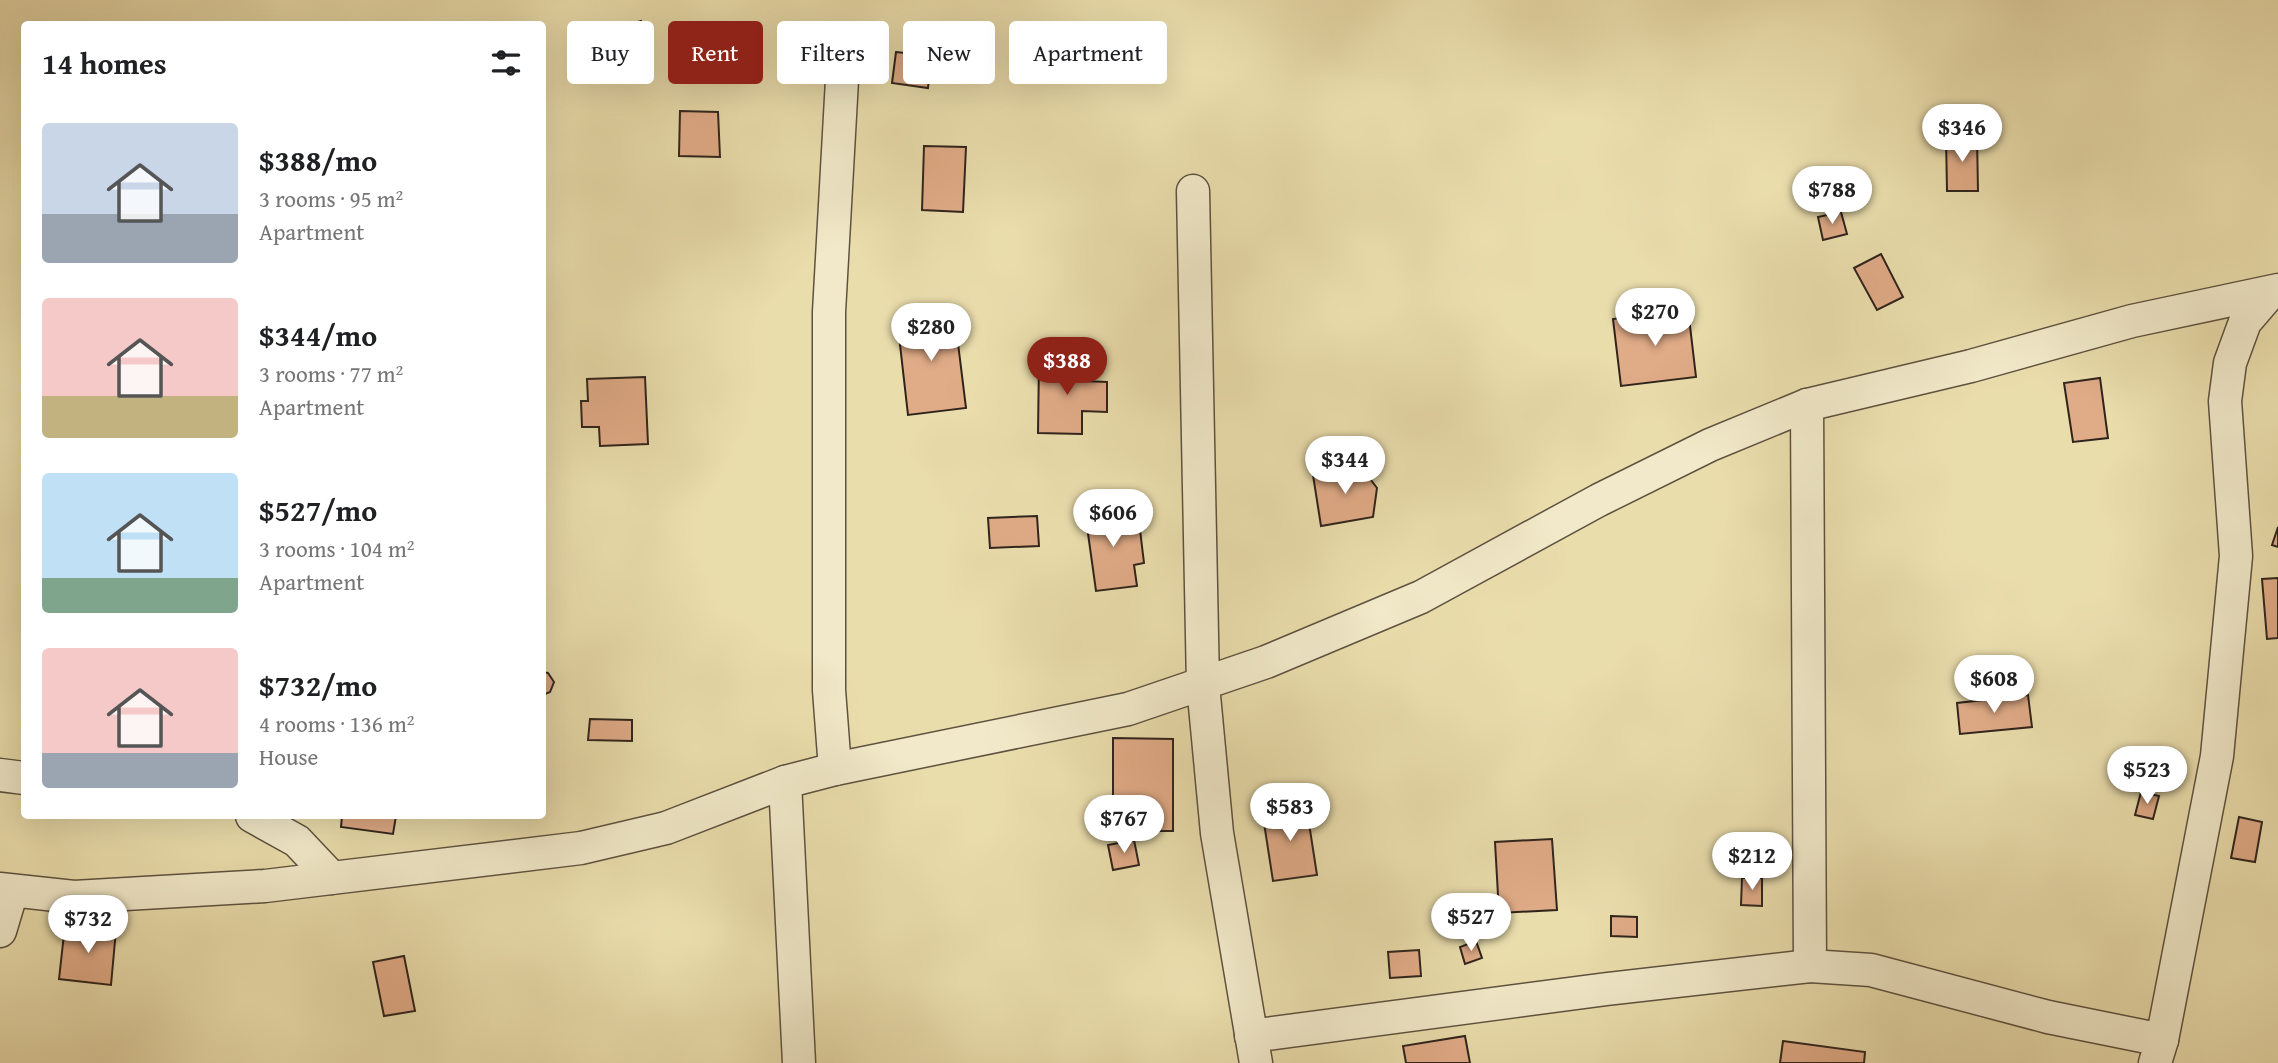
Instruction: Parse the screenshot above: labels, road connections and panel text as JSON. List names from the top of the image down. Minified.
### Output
{"page":{"chip":["Buy","Rent","Filters","New","Apartment"],"heading":"14 homes","price":["$346","$788","$270","$280","$388","$344","$606","$608","$523","$583","$767","$212","$527","$732"],"list":[{"name":"$388/mo","note":"3 rooms · 95 m² · Apartment"},{"name":"$344/mo","note":"3 rooms · 77 m² · Apartment"},{"name":"$527/mo","note":"3 rooms · 104 m² · Apartment"},{"name":"$732/mo","note":"4 rooms · 136 m² · House"}]}}
